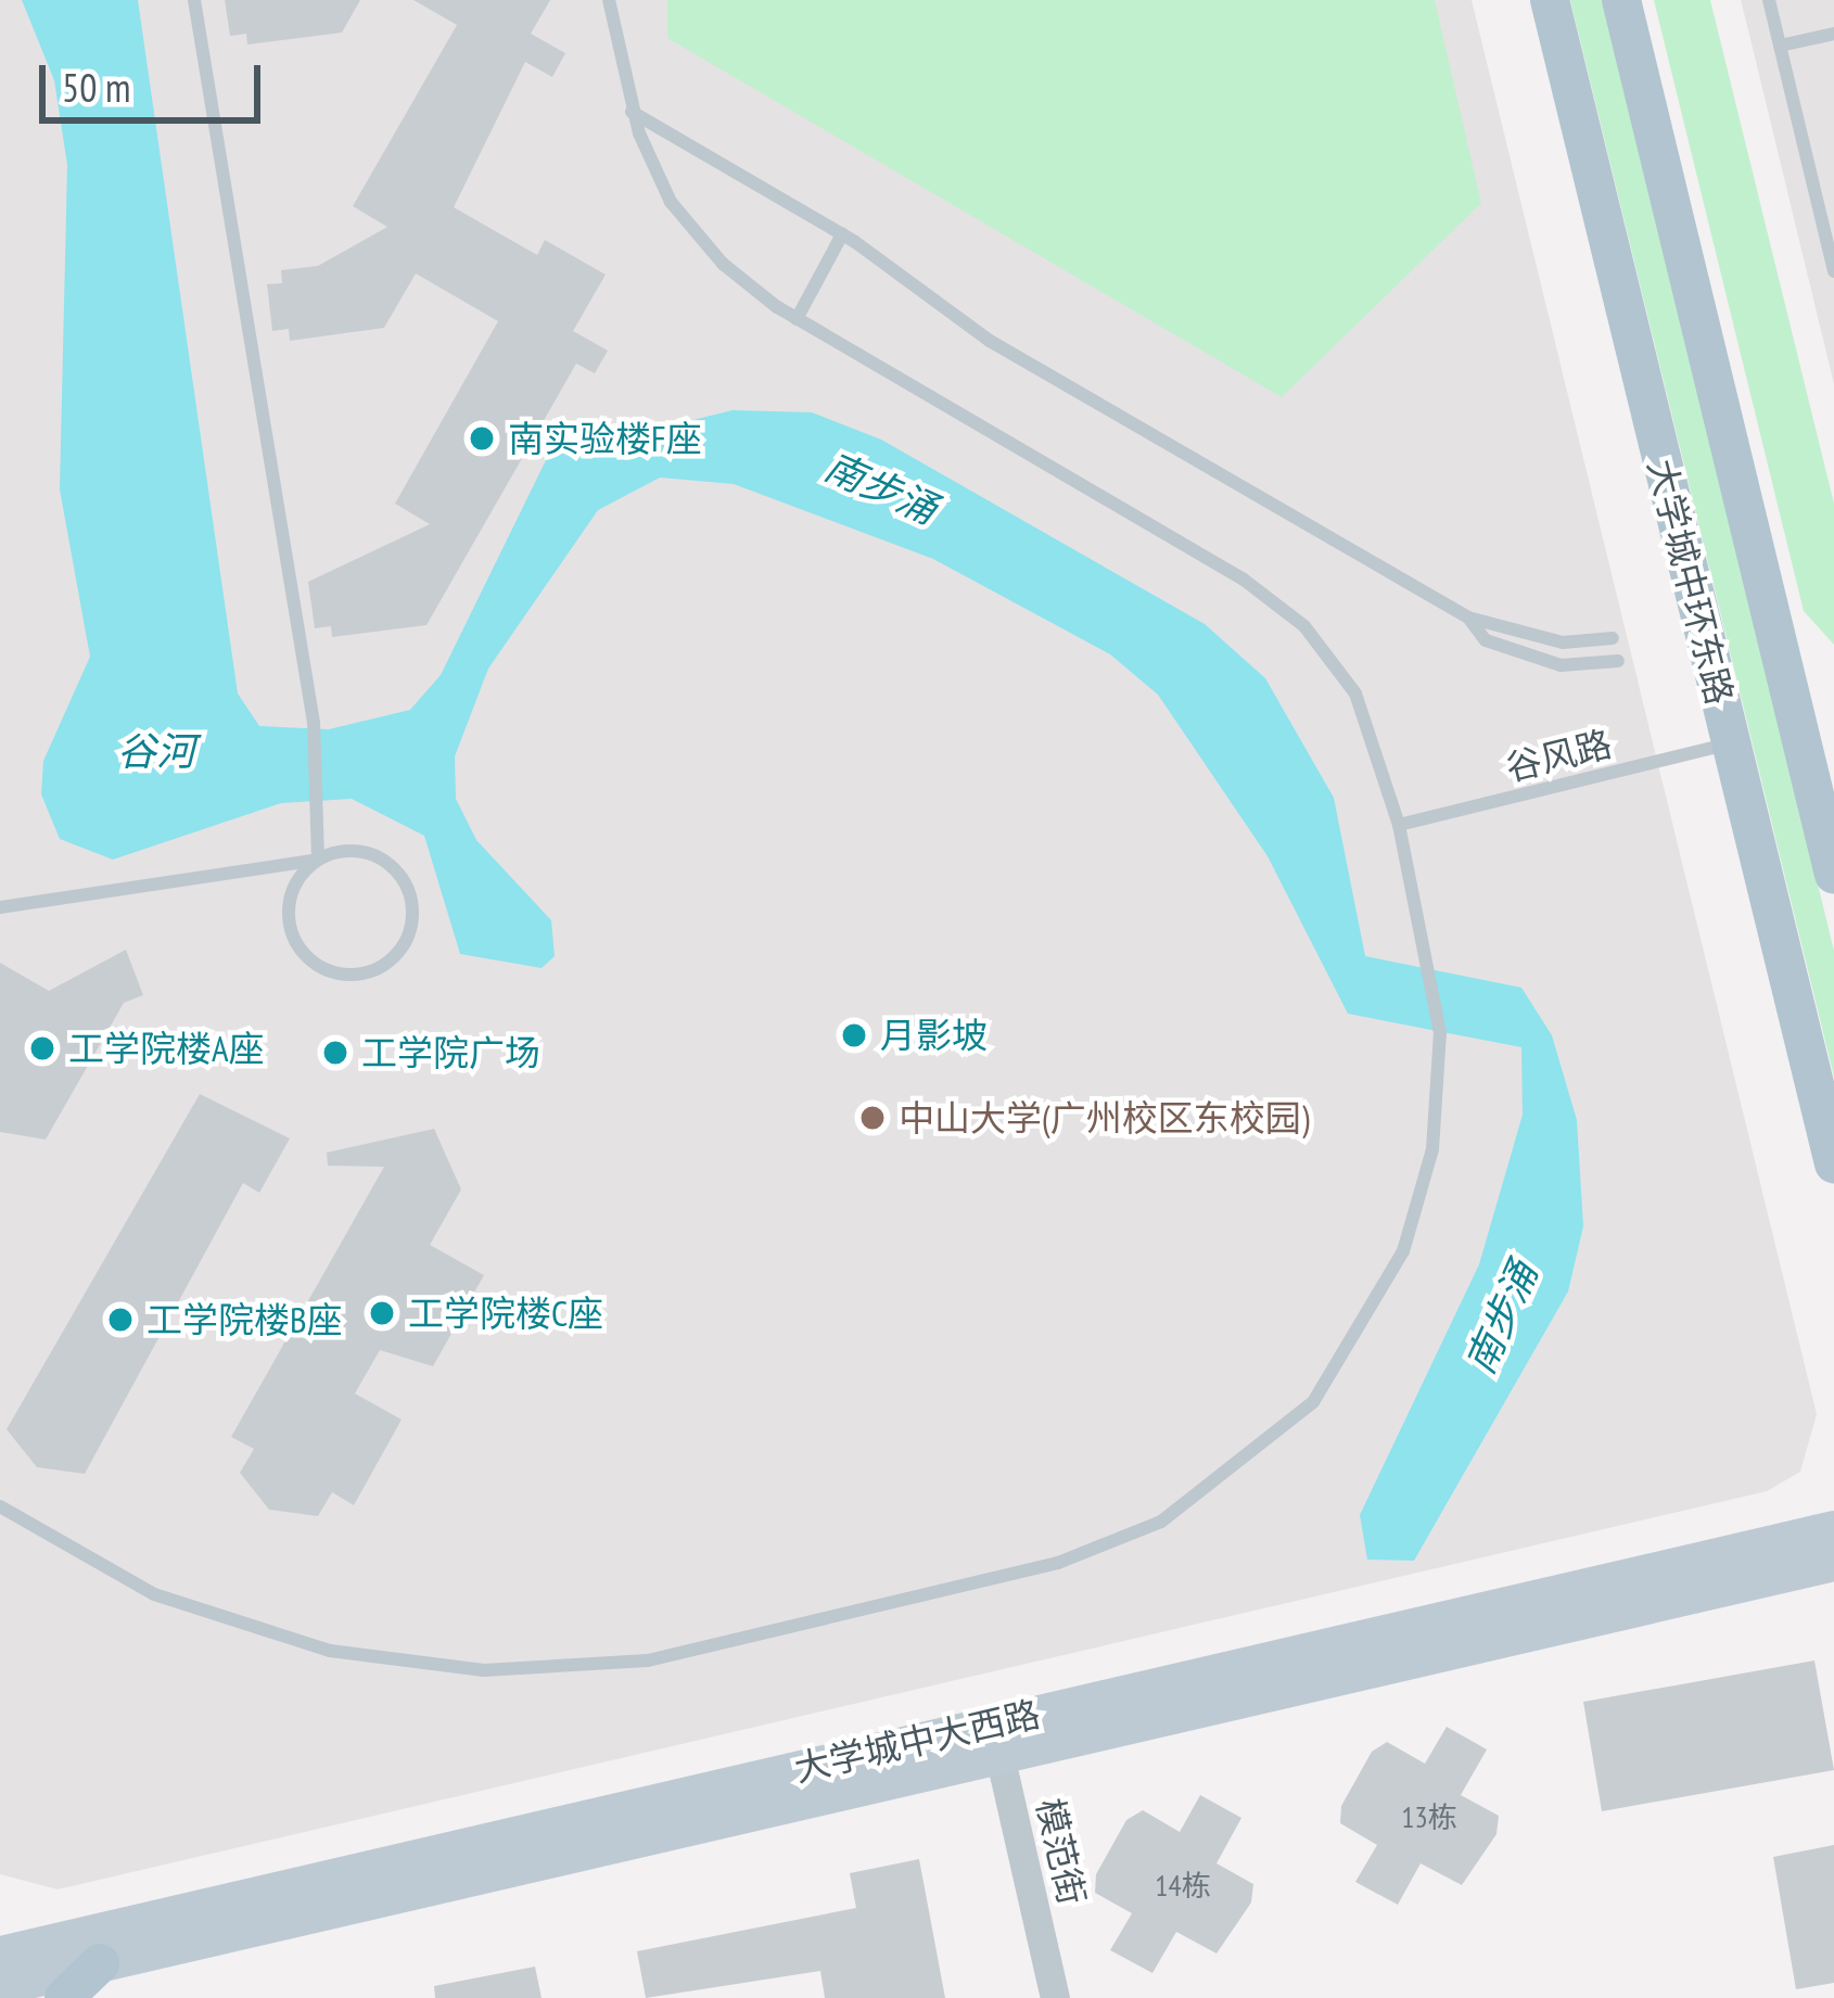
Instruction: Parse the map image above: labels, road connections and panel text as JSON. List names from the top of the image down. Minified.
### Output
{"streets":{"main road":["大学城中环东路","大学城中大西路"],"street":["模范街"],"lane":["谷风路"]},"crossings":[["大学城中环东路","谷风路"],["大学城中大西路","模范街"]],"water":["南步涌","谷河"],"places":["南实验楼F座","月影坡","工学院楼A座","工学院广场","中山大学(广州校区东校园)","工学院楼C座","工学院楼B座"],"house_numbers":["13栋","14栋"],"scale_bar":"50 m"}
